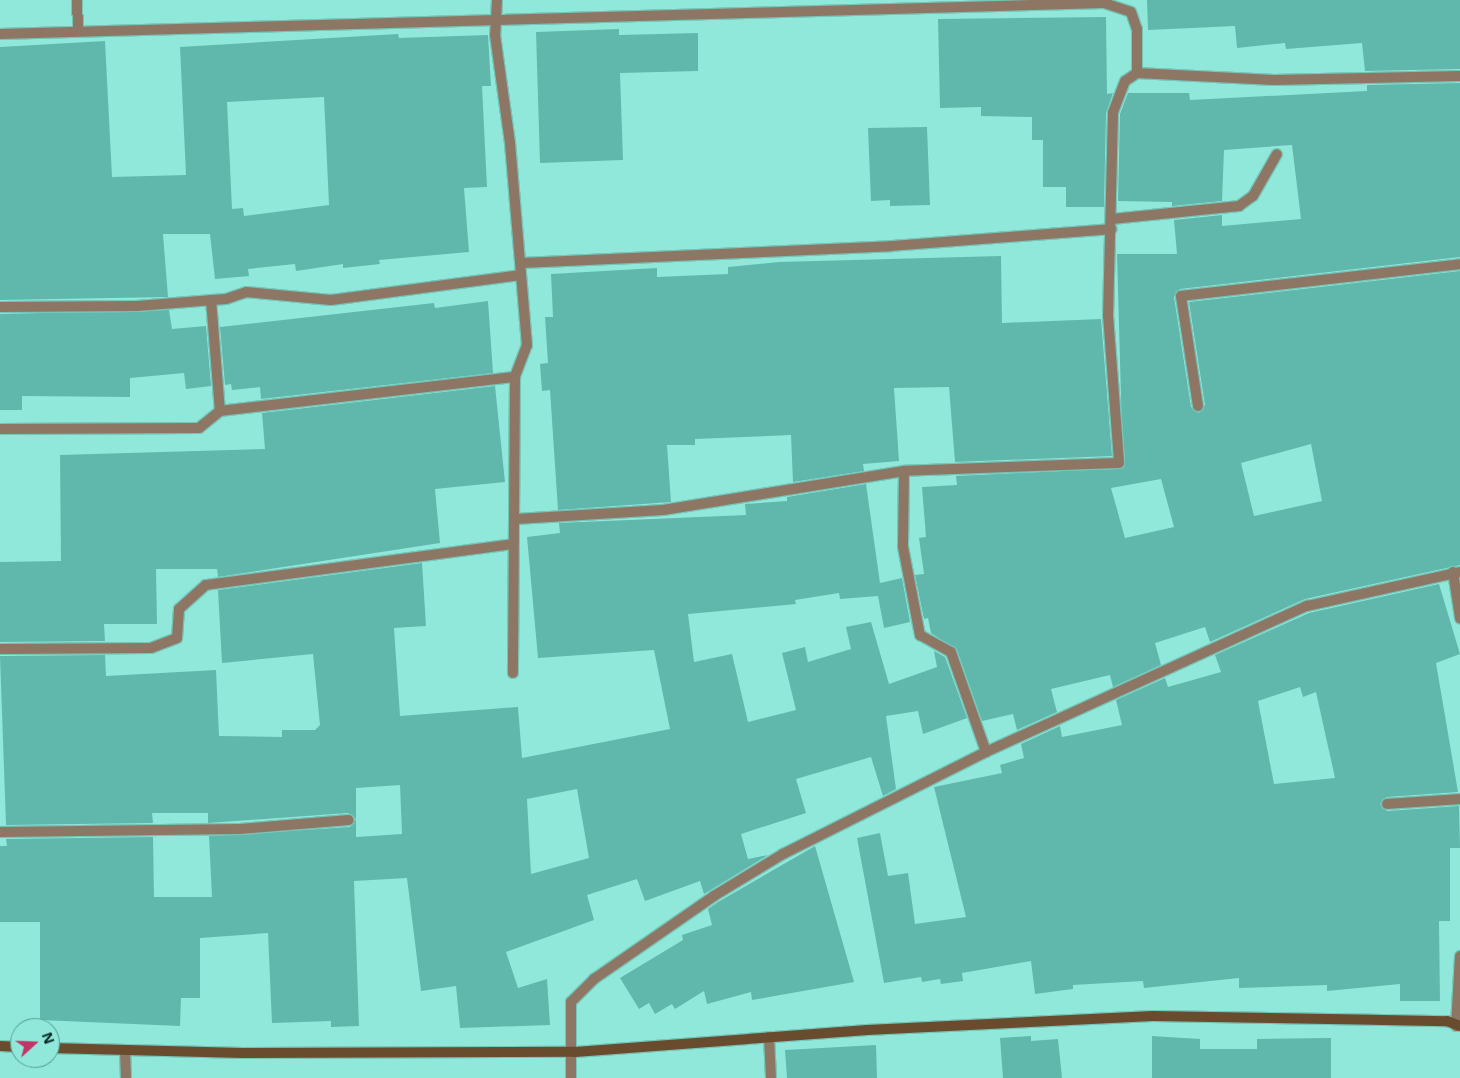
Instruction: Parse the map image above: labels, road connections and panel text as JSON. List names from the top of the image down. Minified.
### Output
{"north":"right"}
